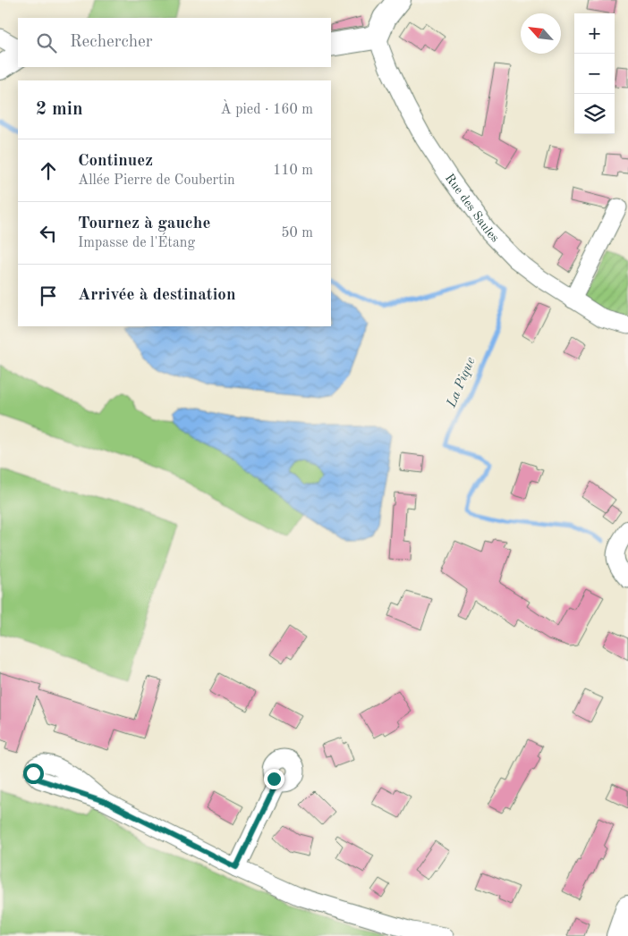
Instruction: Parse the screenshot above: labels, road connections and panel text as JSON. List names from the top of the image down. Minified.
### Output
{"streets":{"street":["Rue des Saules"]},"water":["La Pique"],"north":"top left","page":{"map_buttons":["+","−"],"search":"Rechercher","heading":["2 min","À pied · 160 m"],"list":[["Continuez","Allée Pierre de Coubertin","110 m"],["Tournez à gauche","Impasse de l'Étang","50 m"],"Arrivée à destination"]}}
